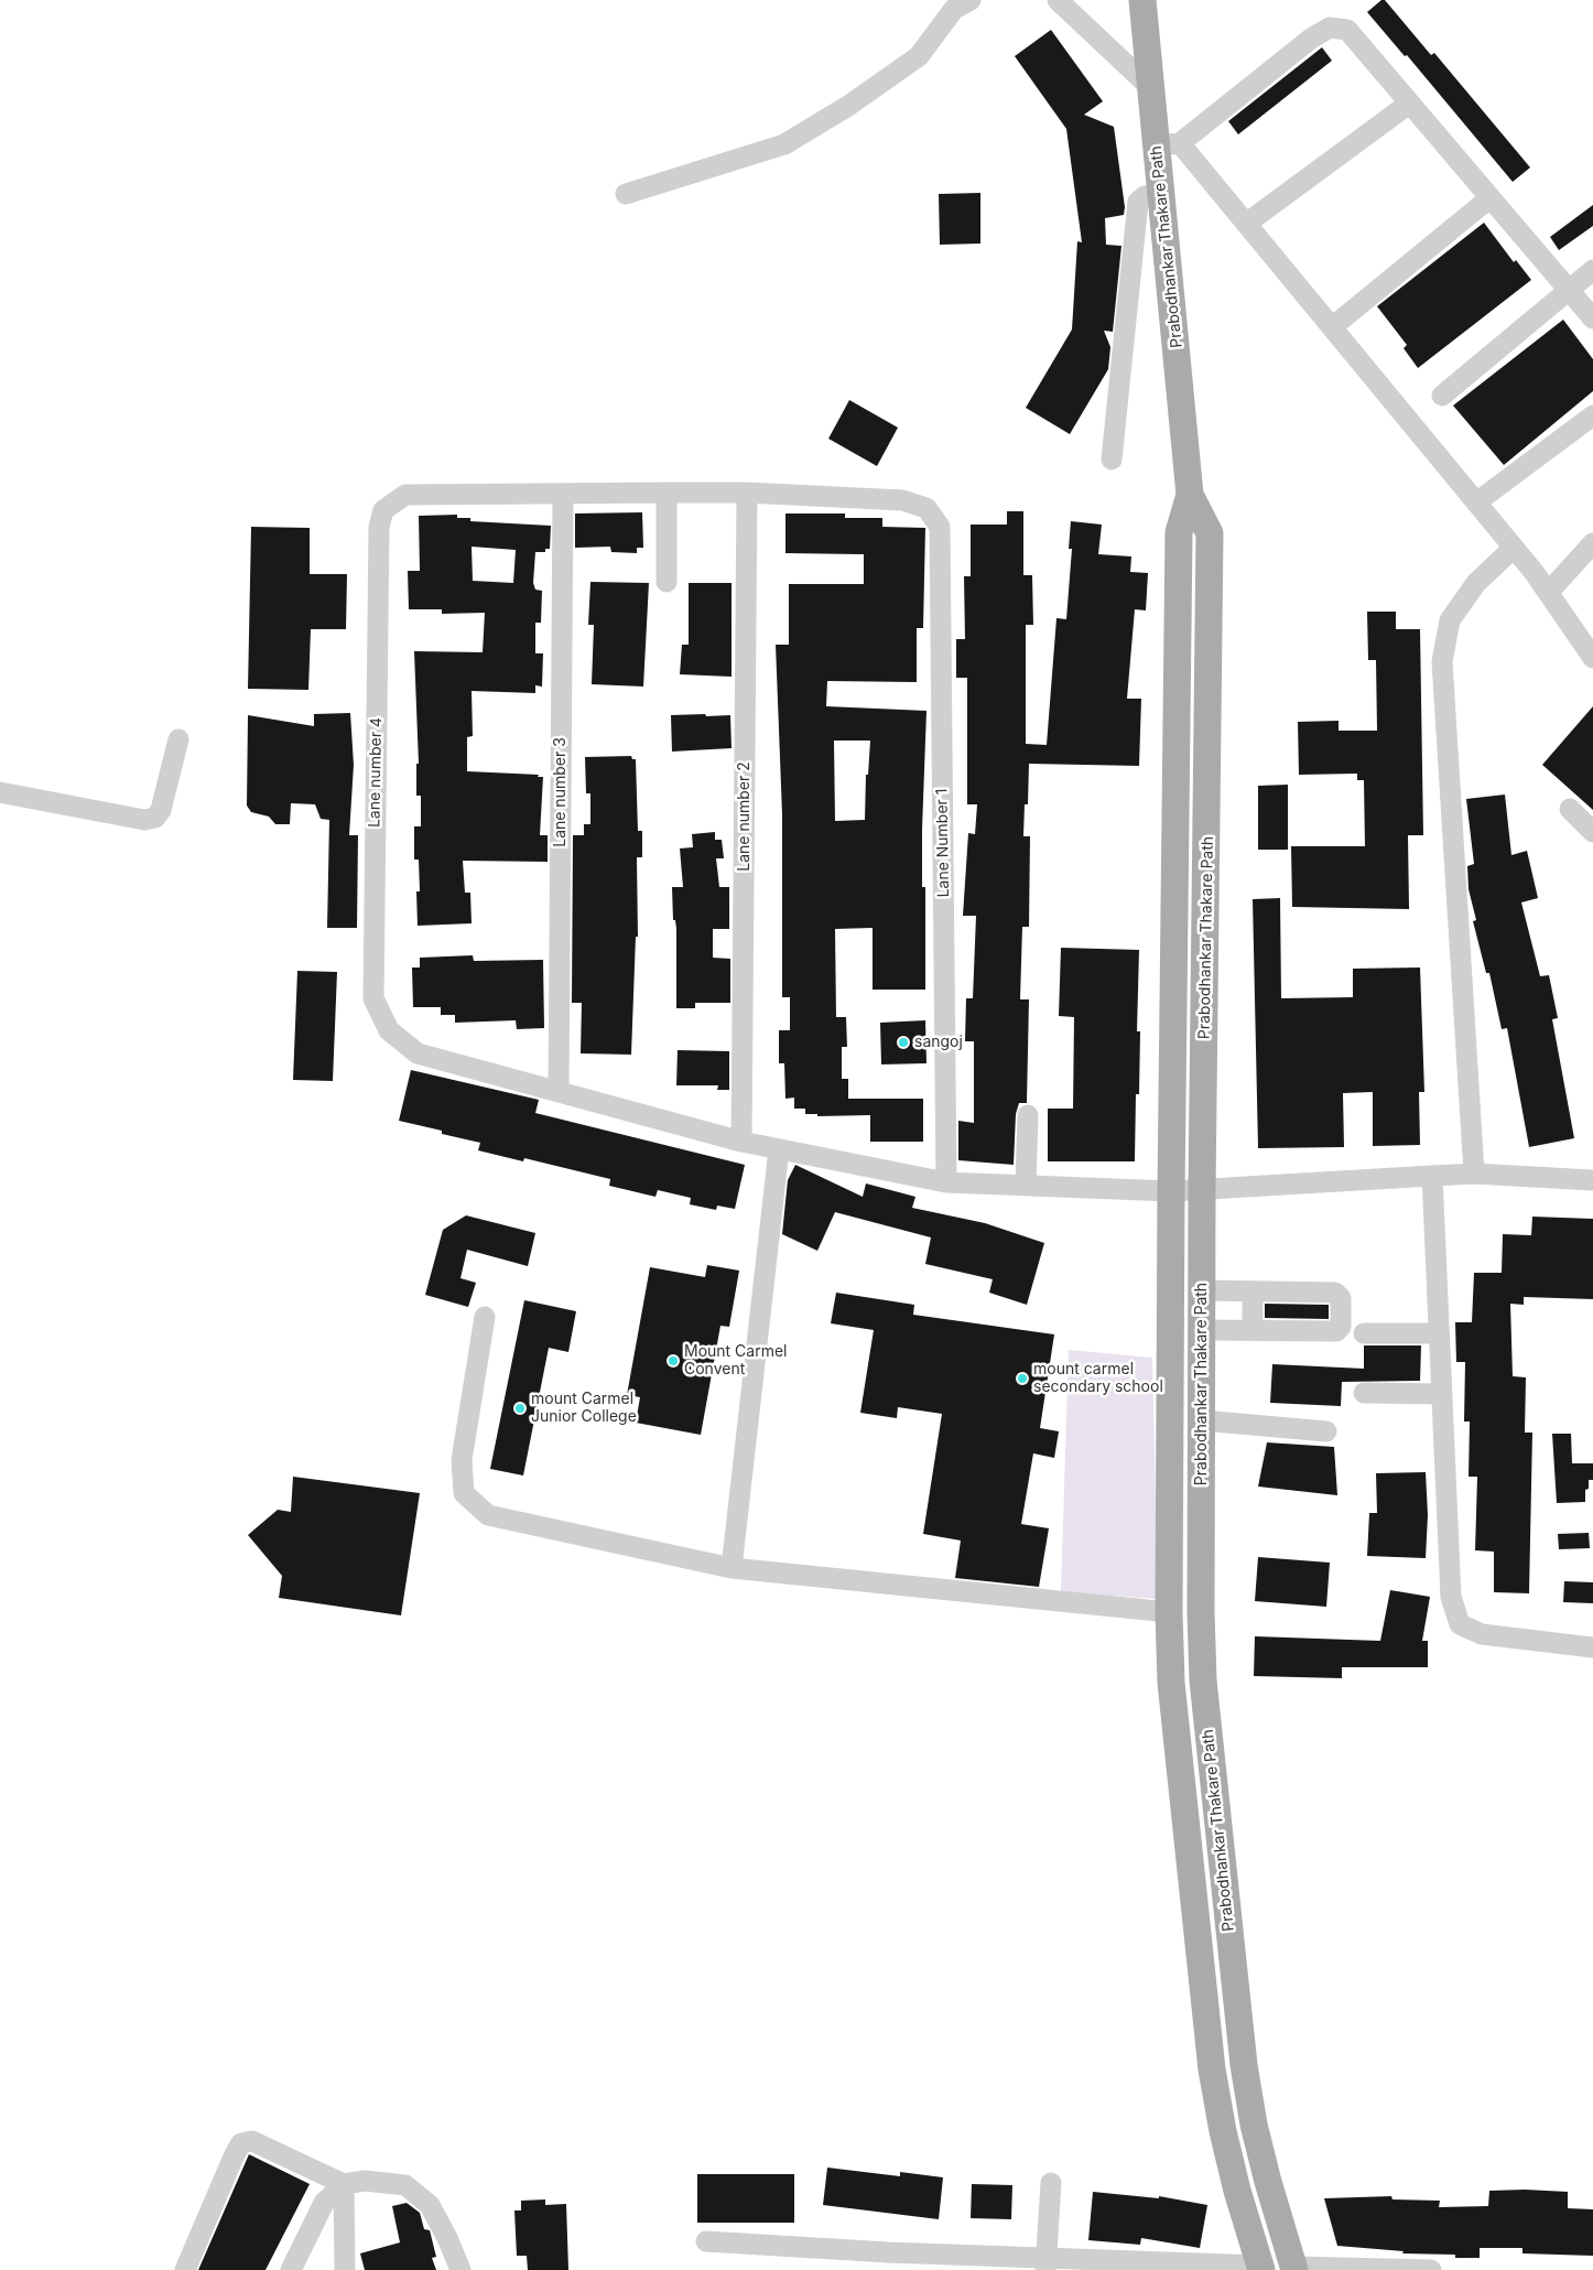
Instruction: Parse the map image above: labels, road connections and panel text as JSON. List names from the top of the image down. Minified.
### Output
{"streets":{"main road":["Prabodhankar Thakare Path"],"street":["Lane number 4","Lane number 3","Lane number 2","Lane Number 1"]},"crossings":[["Lane number 4","Lane number 3"],["Lane number 2","Lane Number 1"]],"places":["sangoj","Mount Carmel Convent","mount carmel secondary school","mount Carmel Junior College"]}
